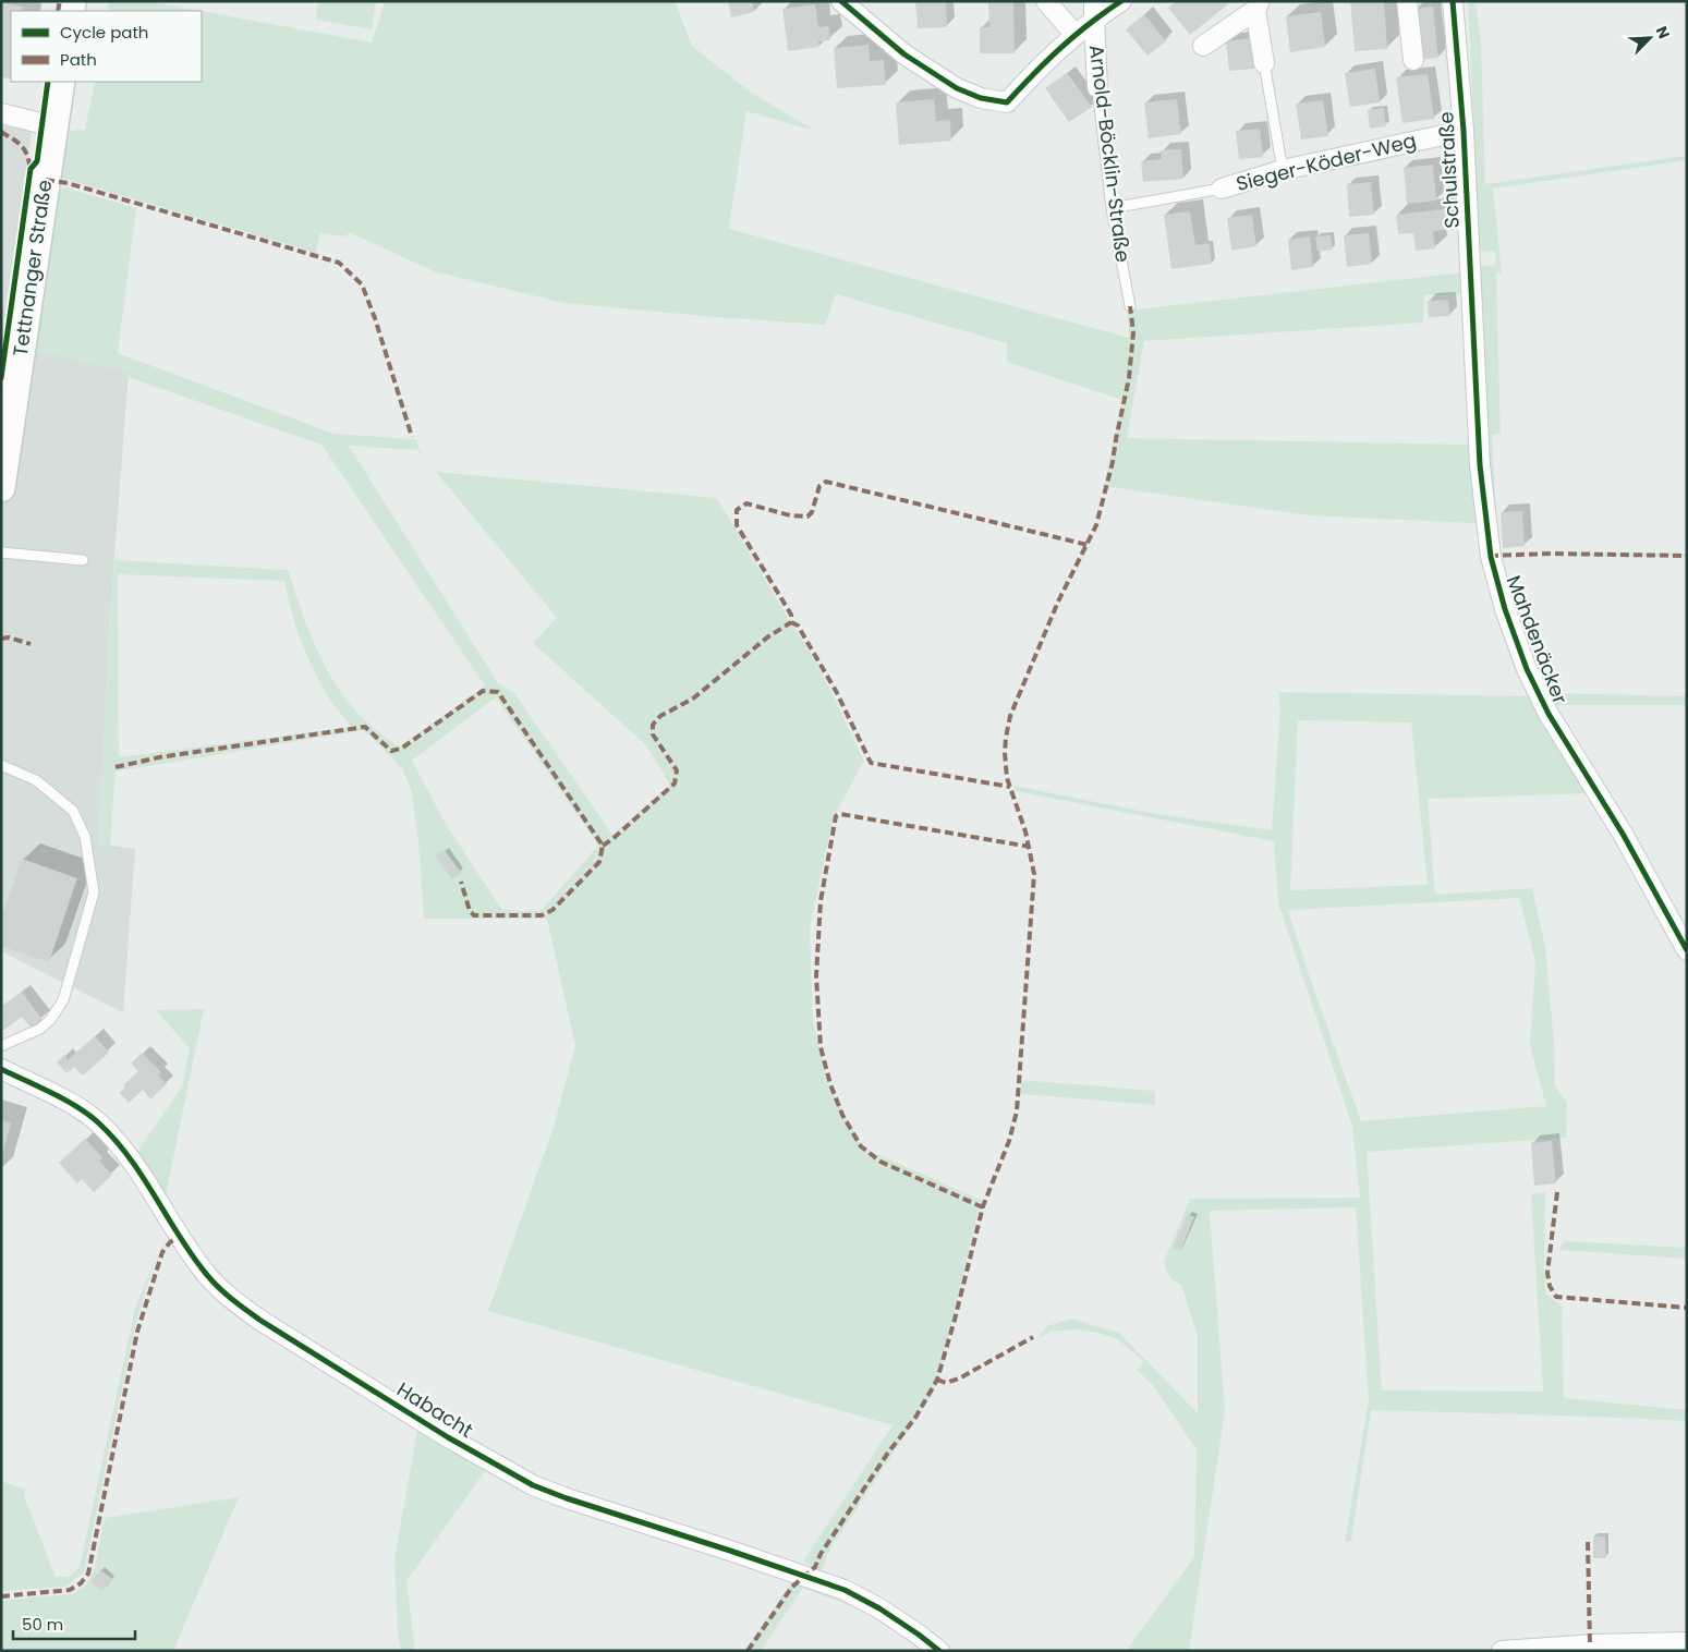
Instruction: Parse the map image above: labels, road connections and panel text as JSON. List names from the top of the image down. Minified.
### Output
{"streets":{"main road":["Tettnanger Straße"],"street":["Arnold-Böcklin-Straße","Sieger-Köder-Weg","Schulstraße","Mahdenäcker","Habacht"]},"crossings":[["Sieger-Köder-Weg","Schulstraße"],["Schulstraße","Mahdenäcker"]],"legend":["Cycle path","Path"],"scale_bar":"50 m","north":"top right"}
